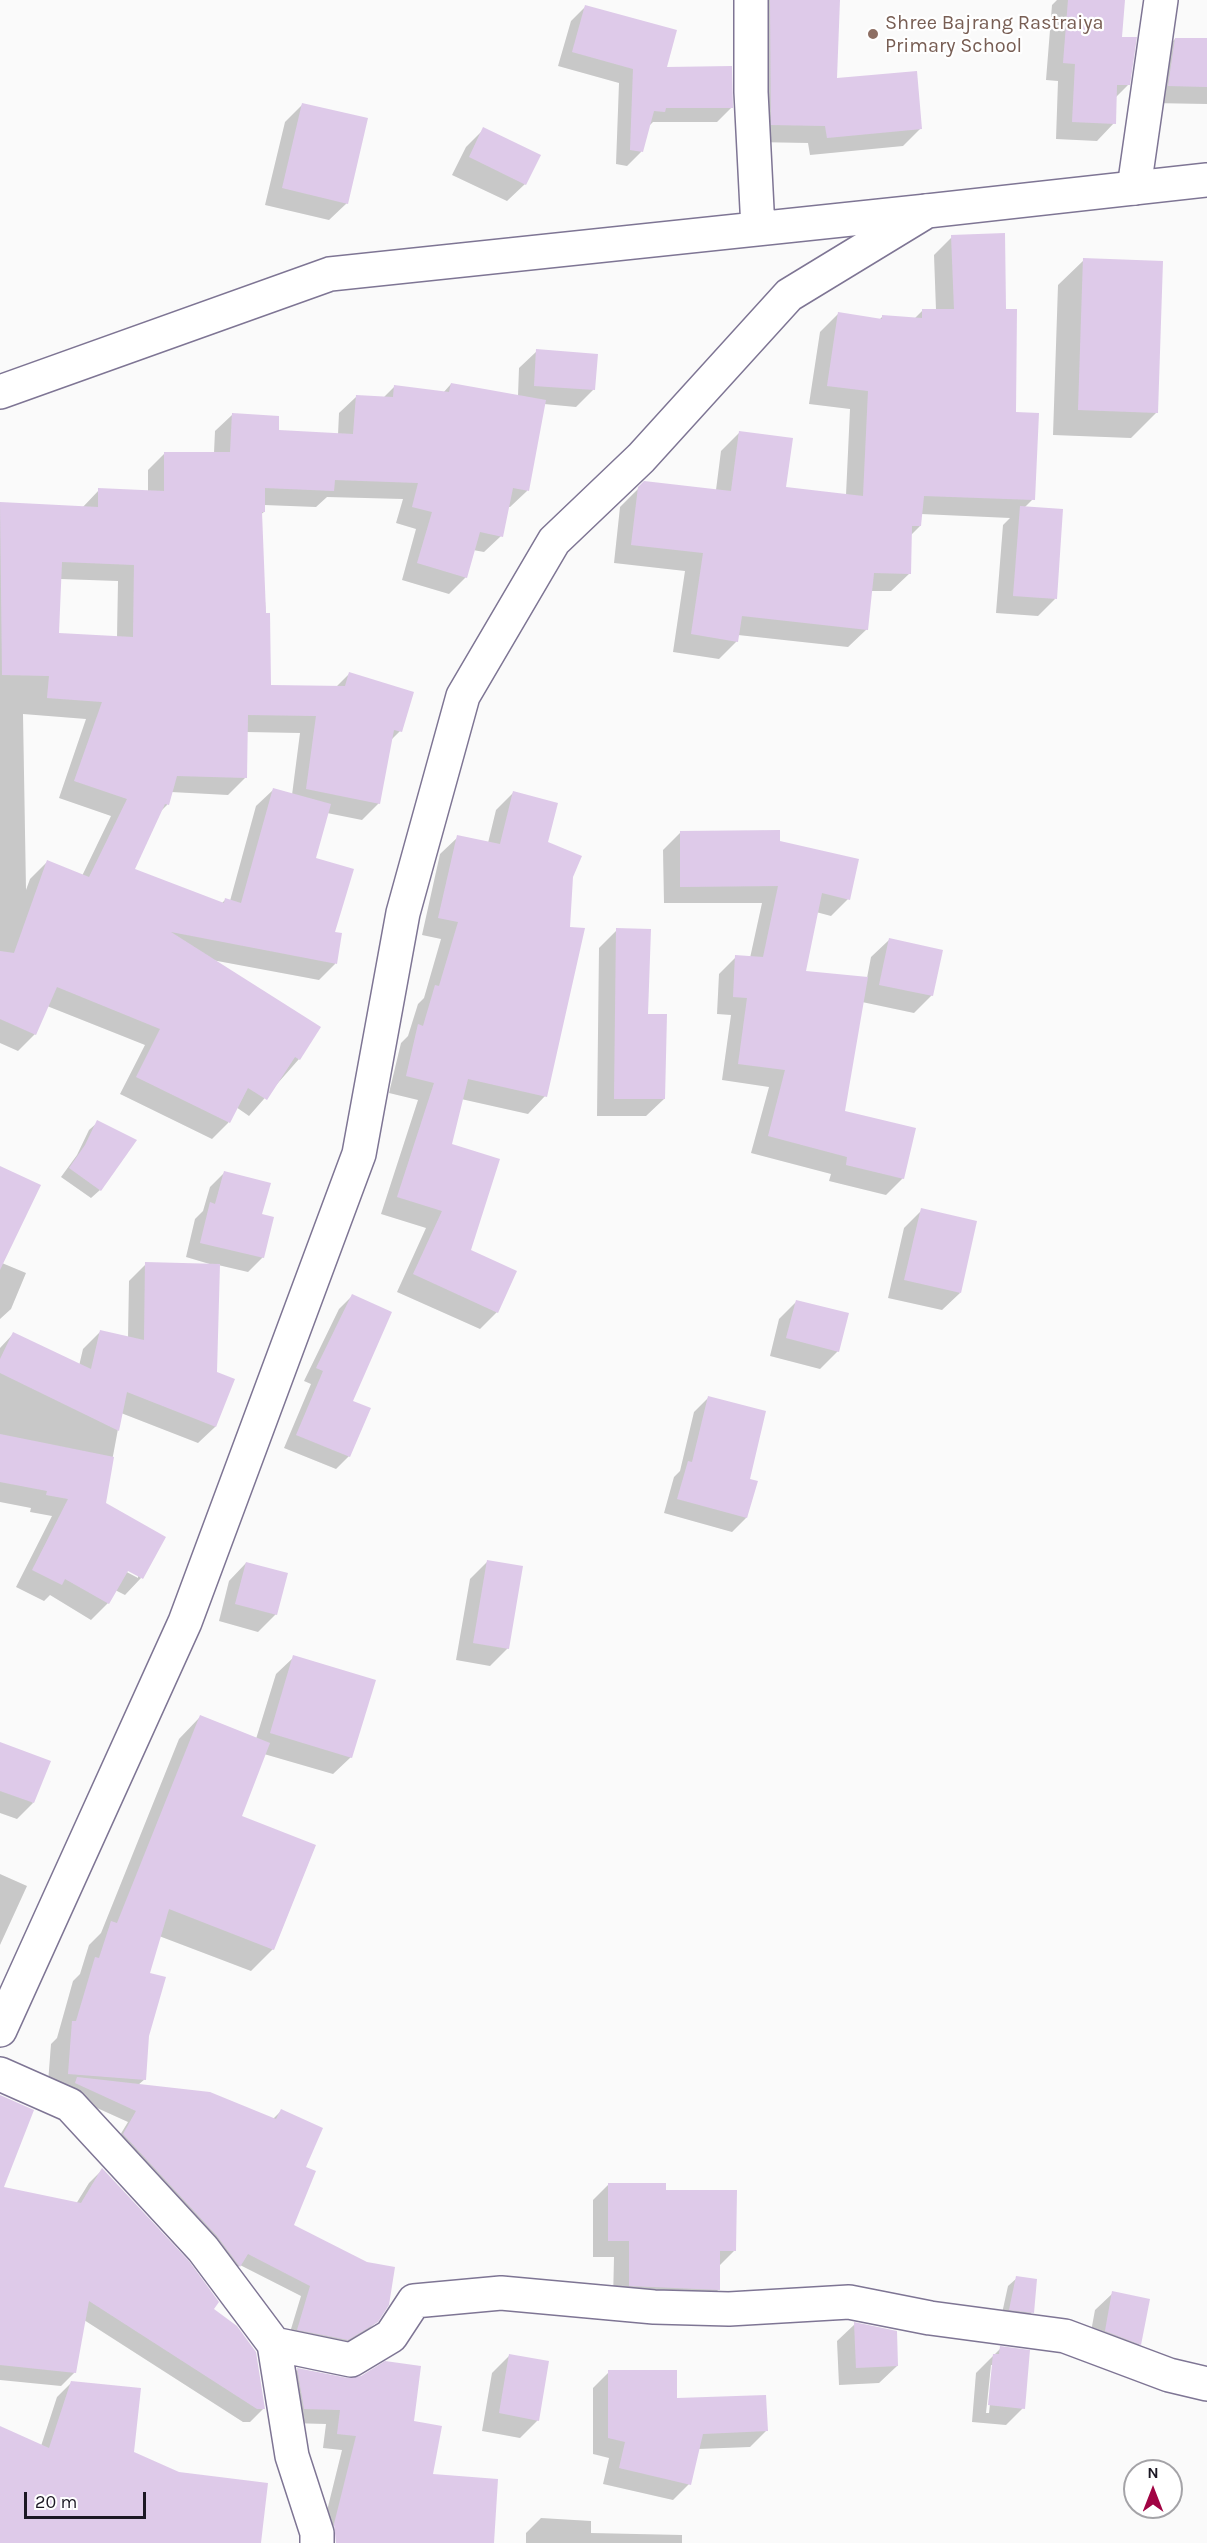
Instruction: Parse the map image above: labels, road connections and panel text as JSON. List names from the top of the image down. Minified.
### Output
{"places":["Shree Bajrang Rastraiya Primary School"],"scale_bar":"20 m","north":"top"}
